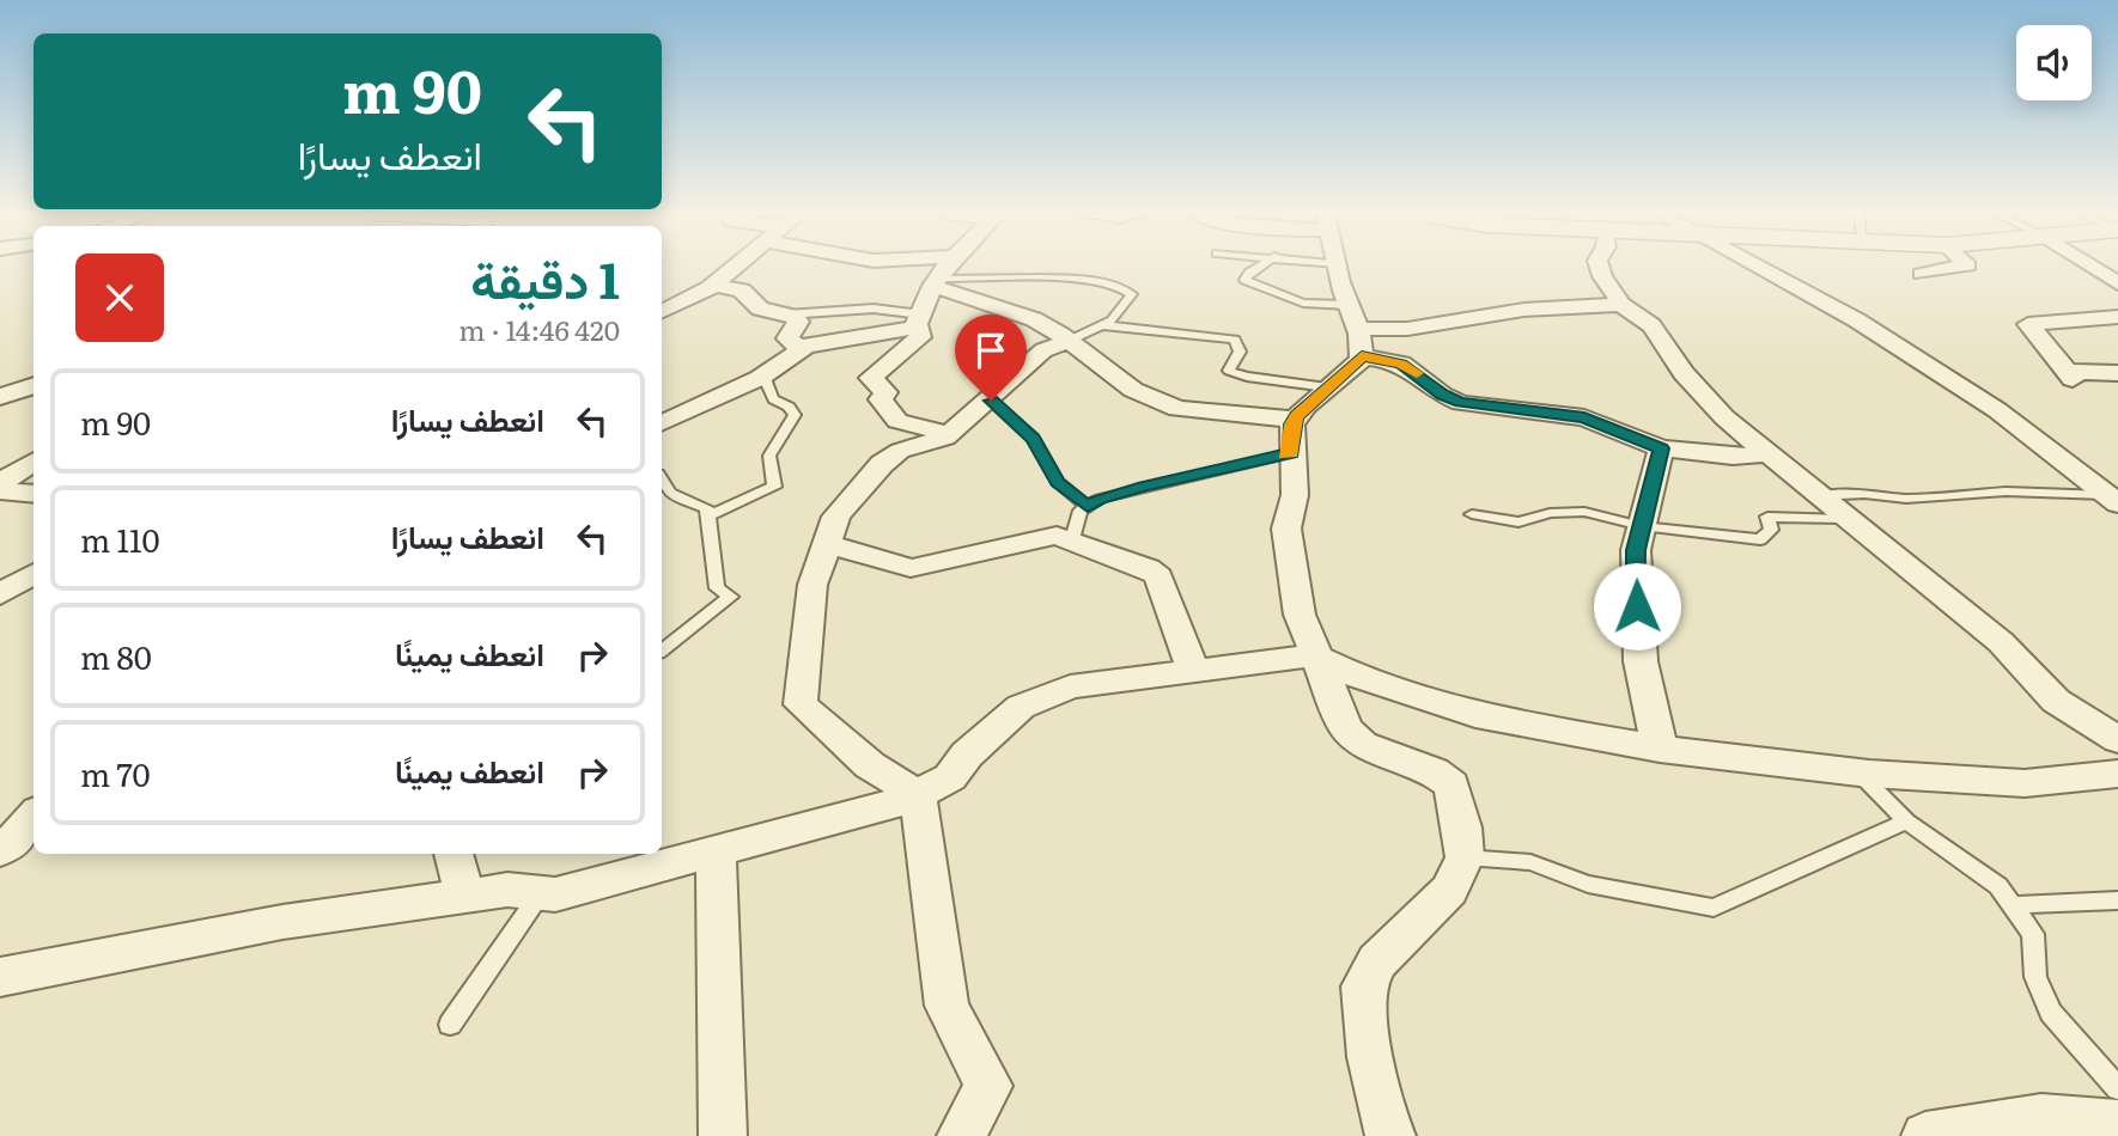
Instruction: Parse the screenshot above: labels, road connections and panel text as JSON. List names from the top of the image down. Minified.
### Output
{"page":{"turn":["90 m","انعطف يسارًا"],"heading":["1 دقيقة","420 m · 14:46"],"list":[{"name":"انعطف يسارًا","value":"90 m"},{"name":"انعطف يسارًا","value":"110 m"},{"name":"انعطف يمينًا","value":"80 m"},{"name":"انعطف يمينًا","value":"70 m"}]}}
